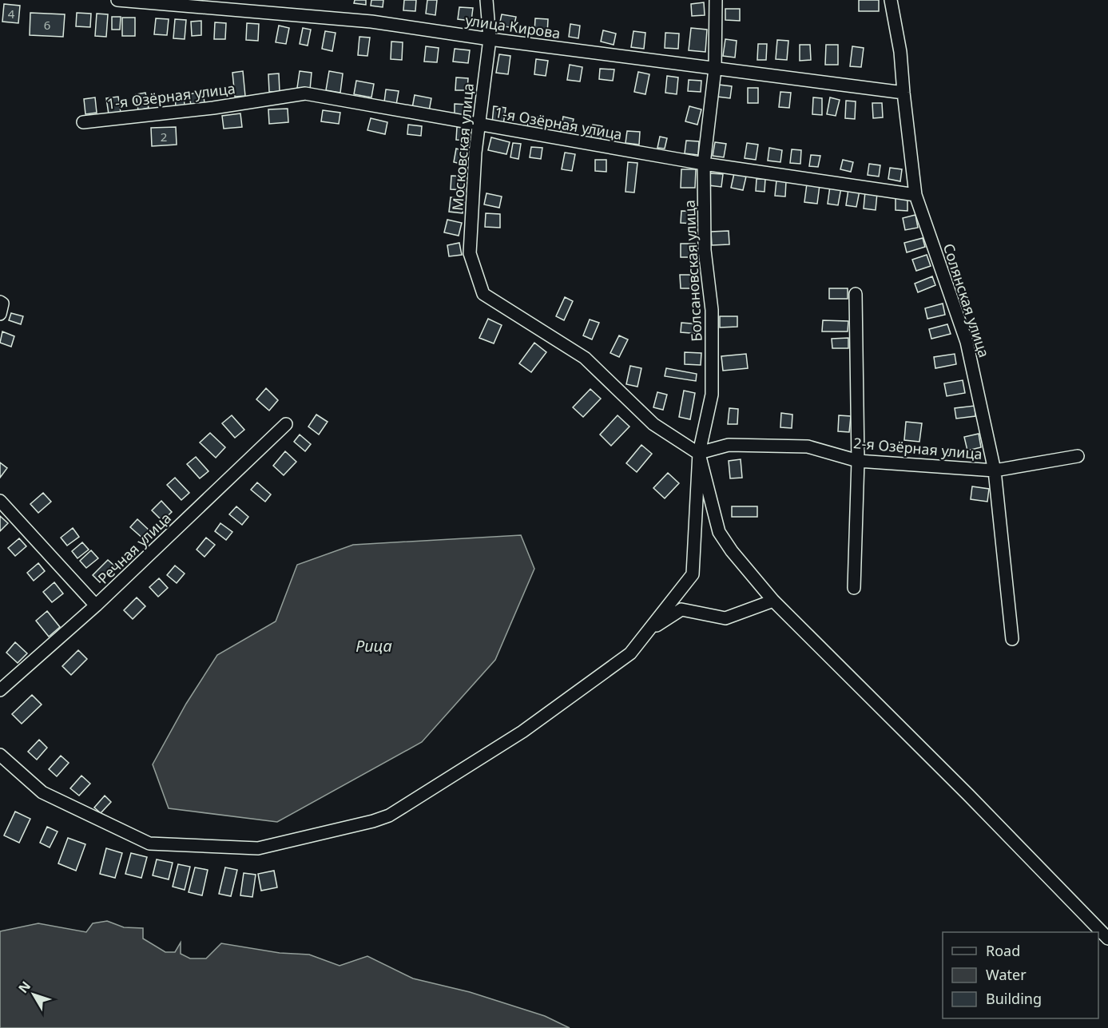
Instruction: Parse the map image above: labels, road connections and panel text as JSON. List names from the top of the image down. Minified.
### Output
{"streets":{"street":["улица Кирова","1-я Озёрная улица","Московская улица","Болсановская улица","Солянская улица","2-я Озёрная улица","Речная улица"]},"crossings":[["улица Кирова","Московская улица"],["улица Кирова","Болсановская улица"],["улица Кирова","Солянская улица"],["1-я Озёрная улица","Московская улица"],["1-я Озёрная улица","Болсановская улица"],["1-я Озёрная улица","Солянская улица"],["Московская улица","Болсановская улица"],["Московская улица","2-я Озёрная улица"],["Болсановская улица","2-я Озёрная улица"],["Солянская улица","2-я Озёрная улица"]],"water":["Рица"],"house_numbers":["4","6","2"],"legend":["Road","Water","Building"],"north":"top left"}
